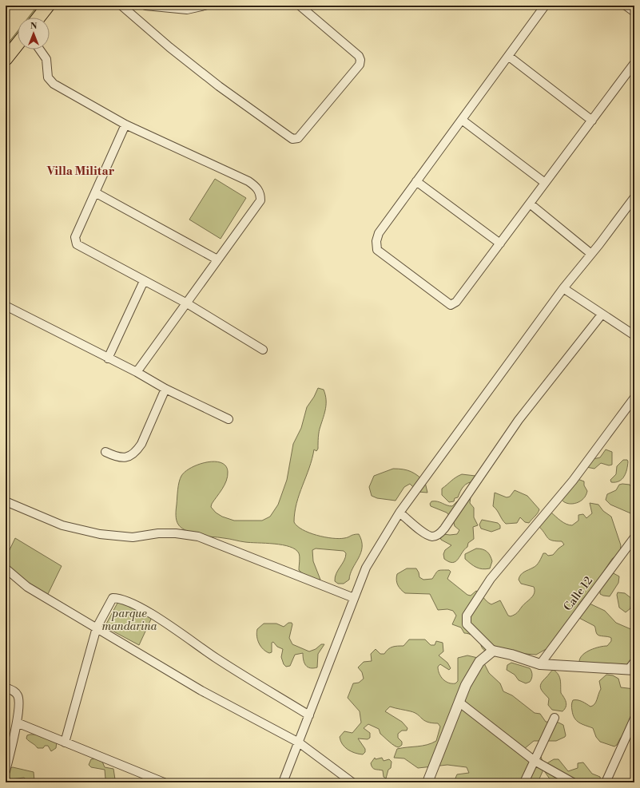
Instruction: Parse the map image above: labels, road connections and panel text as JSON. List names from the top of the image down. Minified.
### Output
{"streets":{"street":["Calle 12"]},"districts":["Villa Militar"],"parks":["parque mandarina"],"north":"top"}
